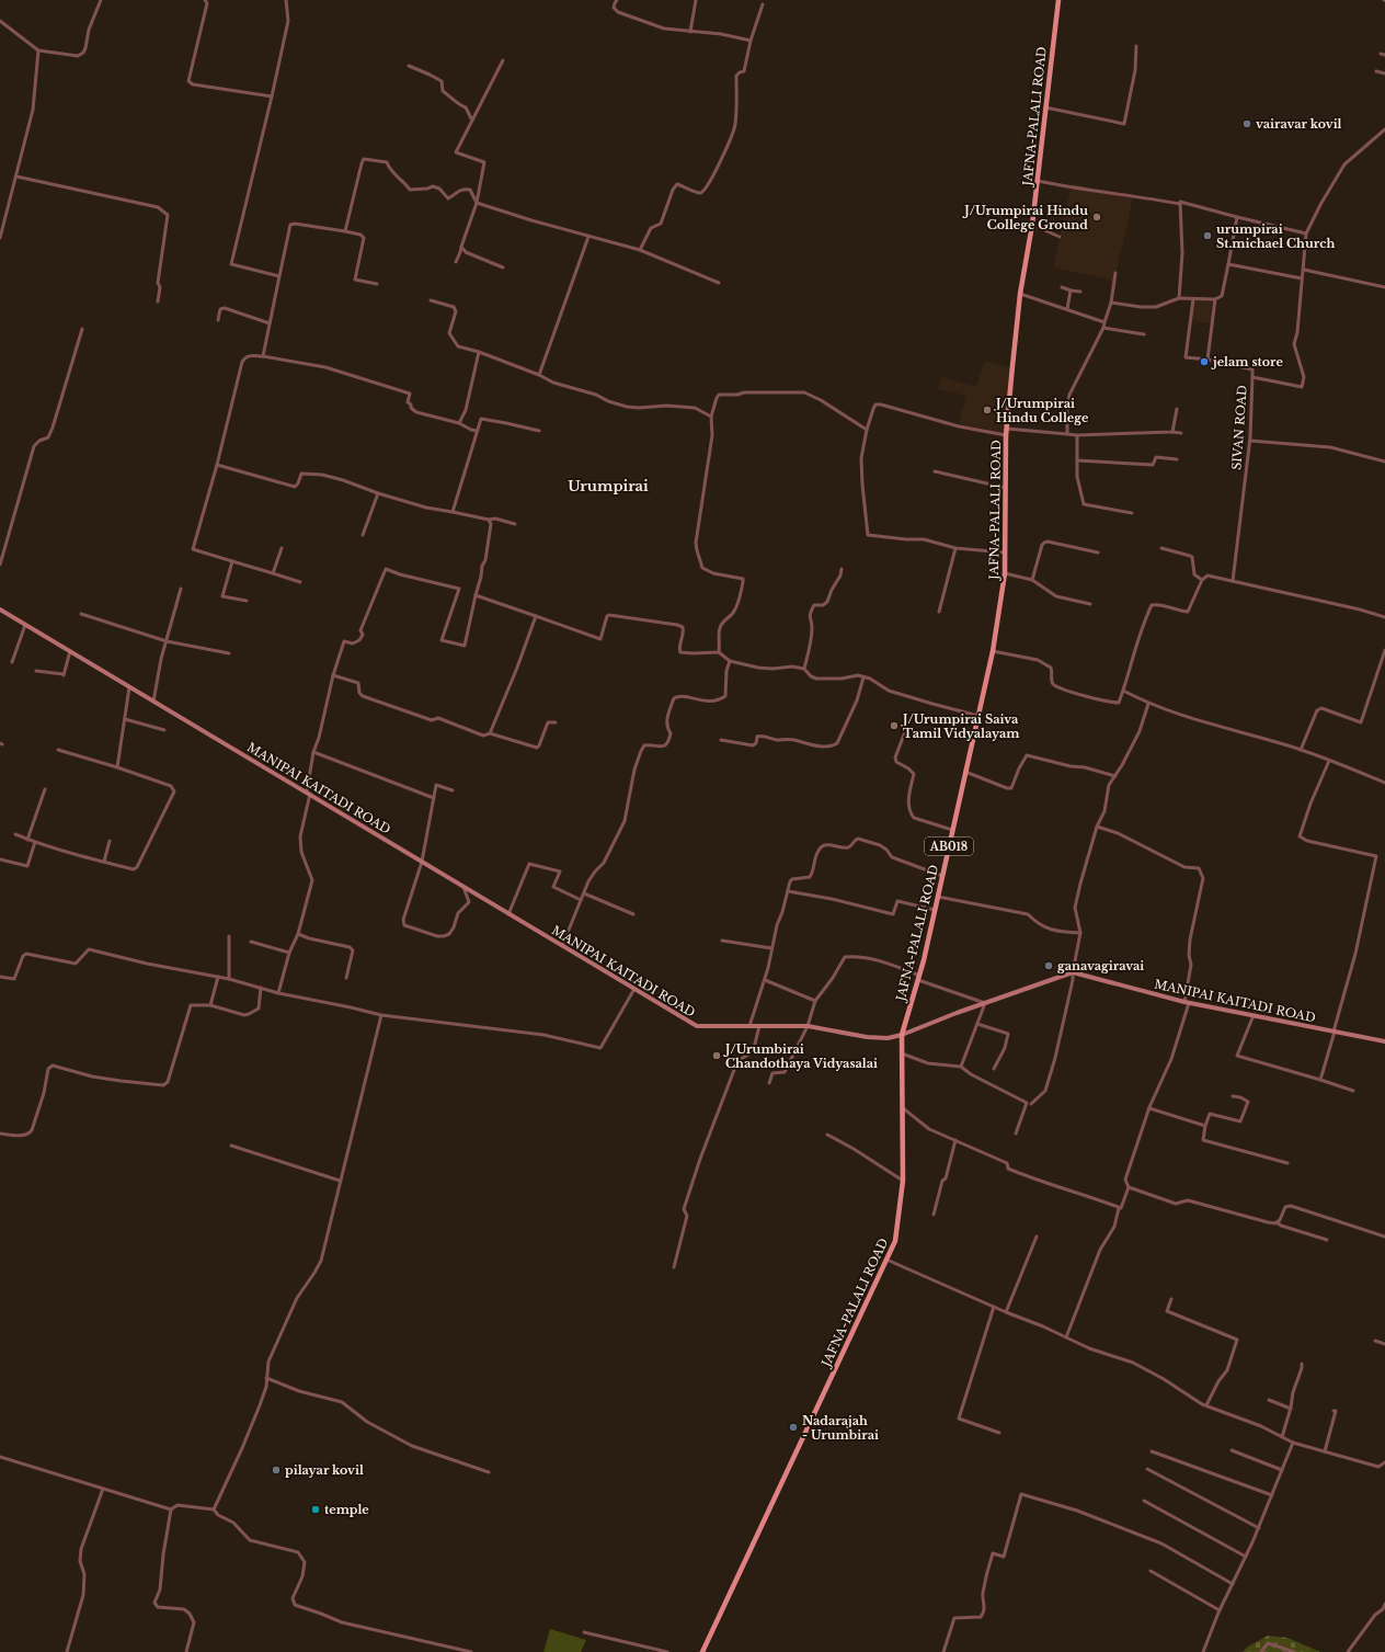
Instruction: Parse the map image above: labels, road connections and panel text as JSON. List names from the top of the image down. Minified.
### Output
{"streets":{"main road":["JAFNA-PALALI ROAD","MANIPAI KAITADI ROAD","AB018"],"street":["SIVAN ROAD"]},"crossings":[["JAFNA-PALALI ROAD","MANIPAI KAITADI ROAD"]],"districts":["Urumpirai"],"places":["vairavar kovil","J/Urumpirai Hindu College Ground","urumpirai St.michael Church","jelam store","J/Urumpirai Hindu College","J/Urumpirai Saiva Tamil Vidyalayam","ganavagiravai","J/Urumbirai Chandothaya Vidyasalai","Nadarajah - Urumbirai","pilayar kovil","temple"]}
